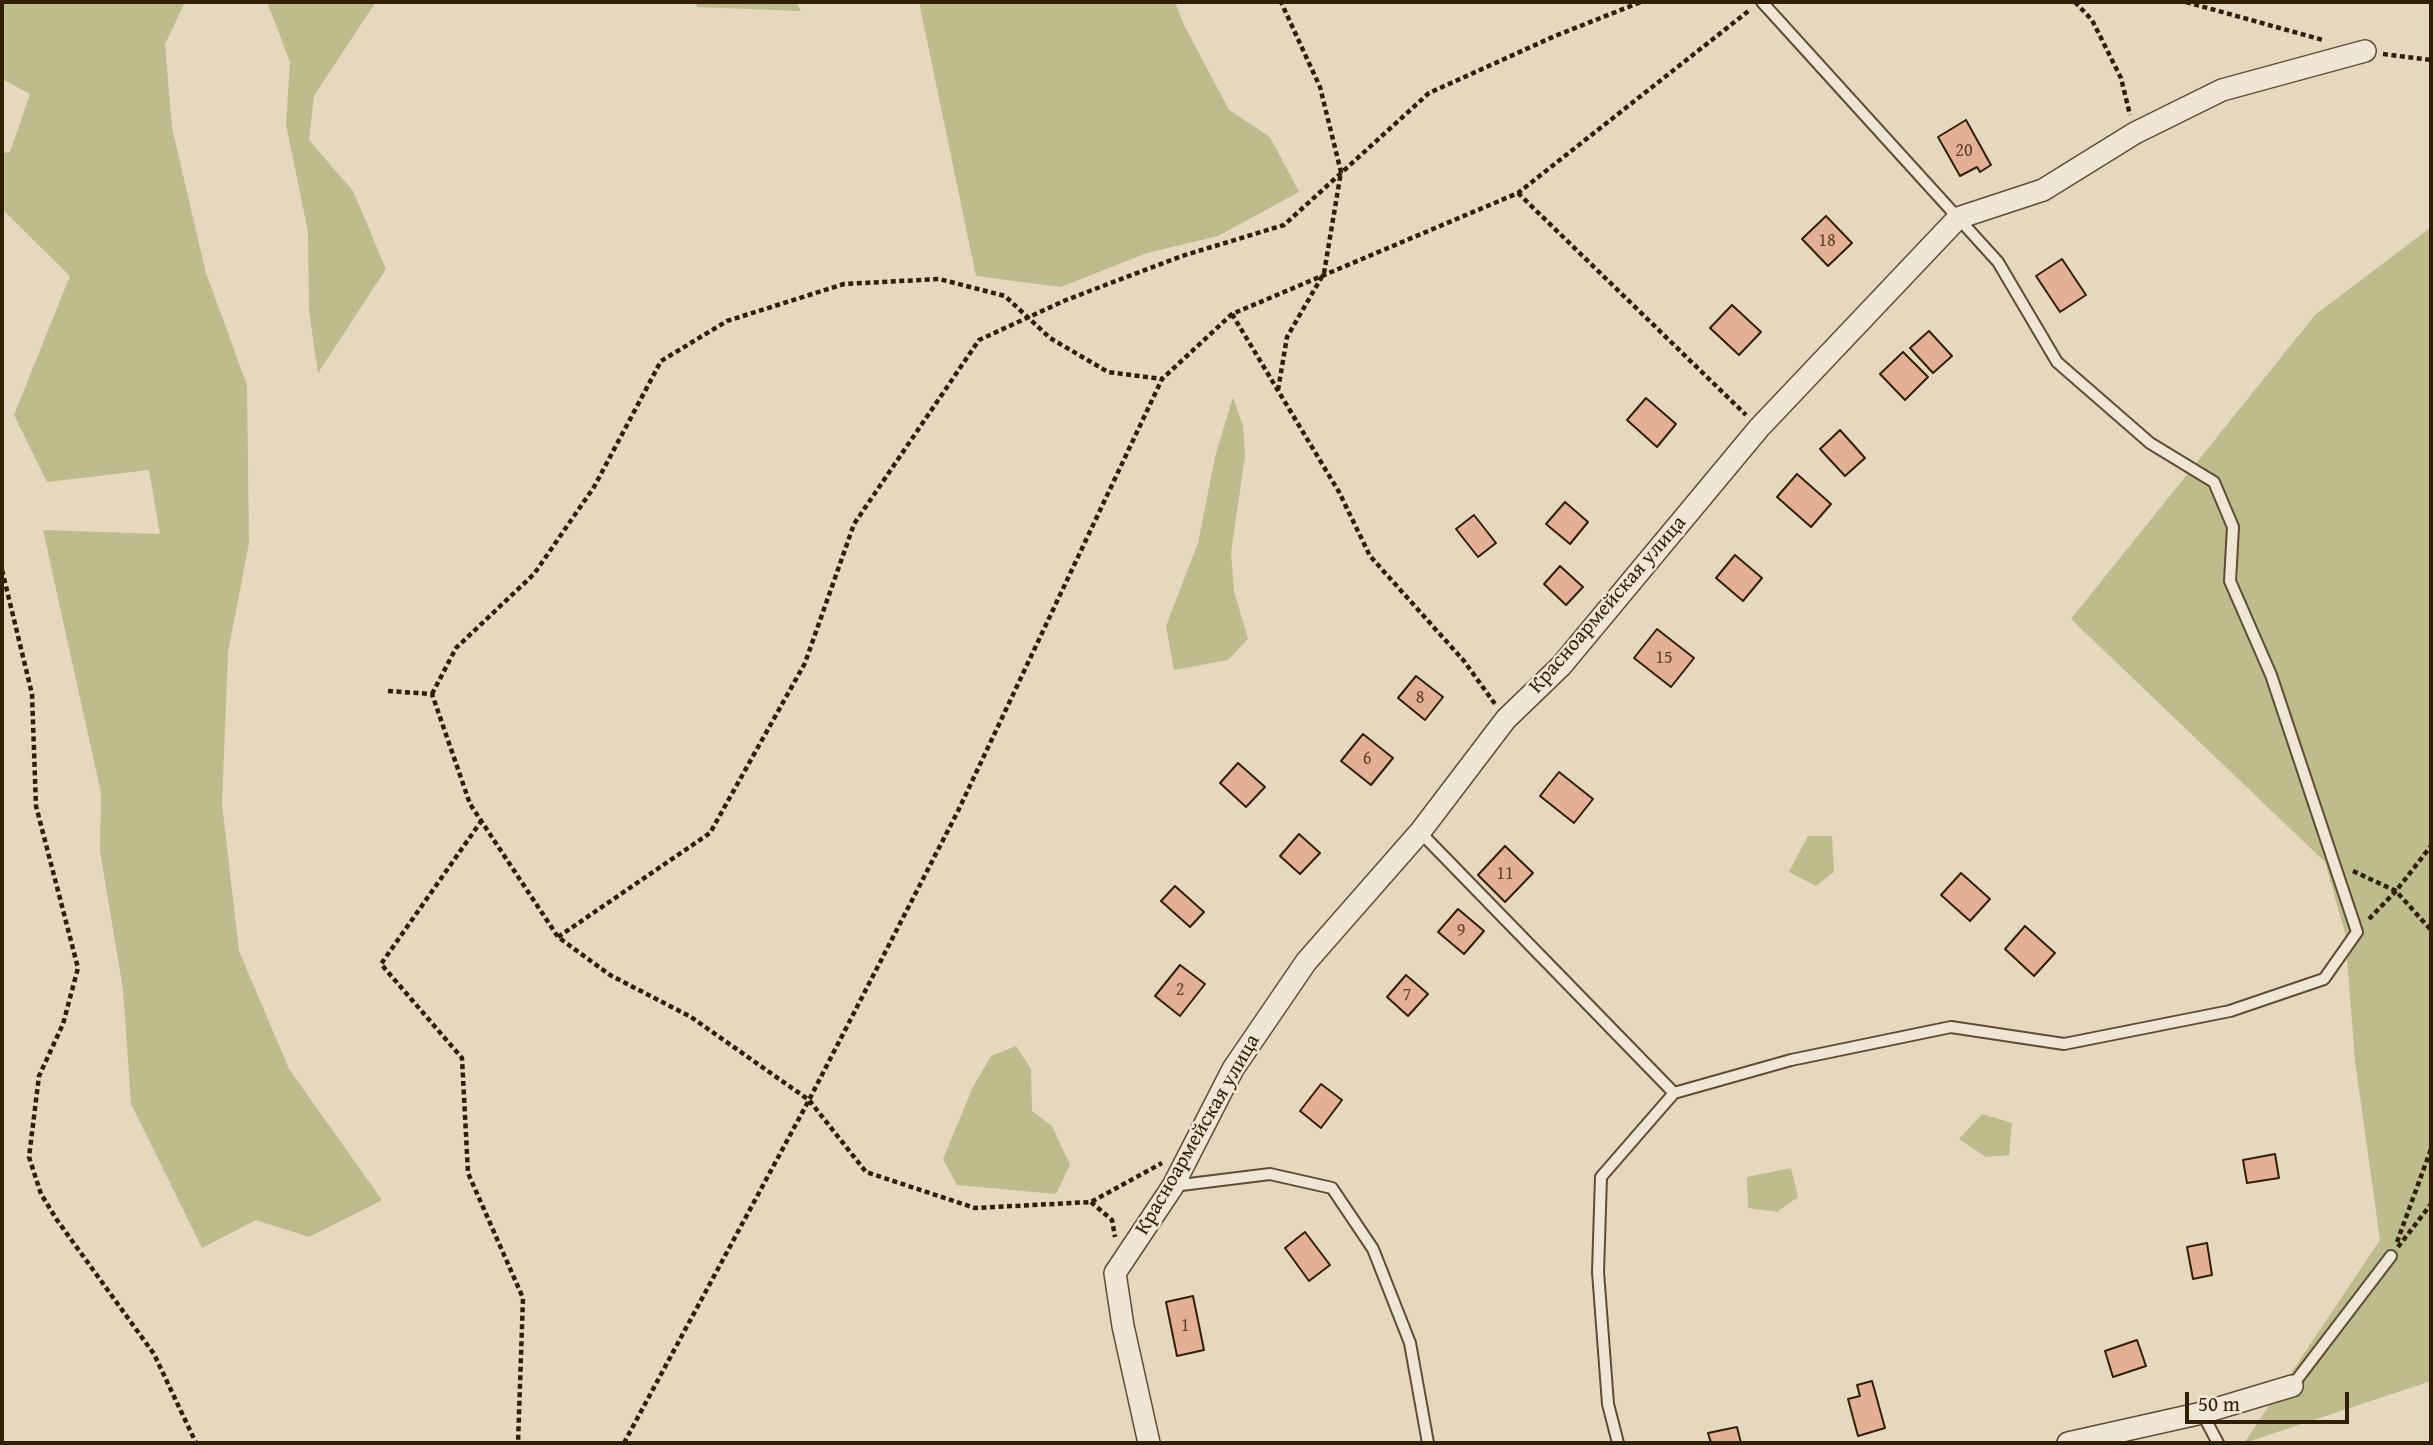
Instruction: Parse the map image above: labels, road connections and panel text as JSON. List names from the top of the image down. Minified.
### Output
{"streets":{"street":["Красноармейская улица"]},"house_numbers":["20","18","15","8","6","11","9","2","7","1"],"scale_bar":"50 m"}
